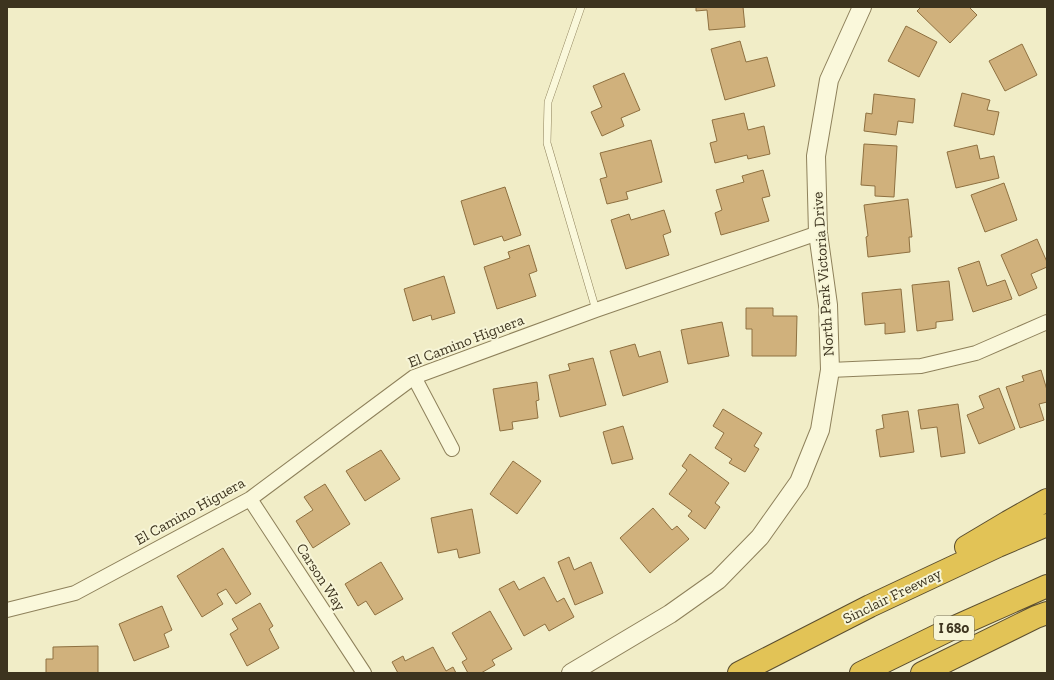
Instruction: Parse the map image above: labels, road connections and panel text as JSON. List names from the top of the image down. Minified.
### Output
{"streets":{"highway":["Sinclair Freeway","I 680"],"street":["North Park Victoria Drive","El Camino Higuera","Carson Way"]},"crossings":[["North Park Victoria Drive","El Camino Higuera"],["El Camino Higuera","Carson Way"]]}
